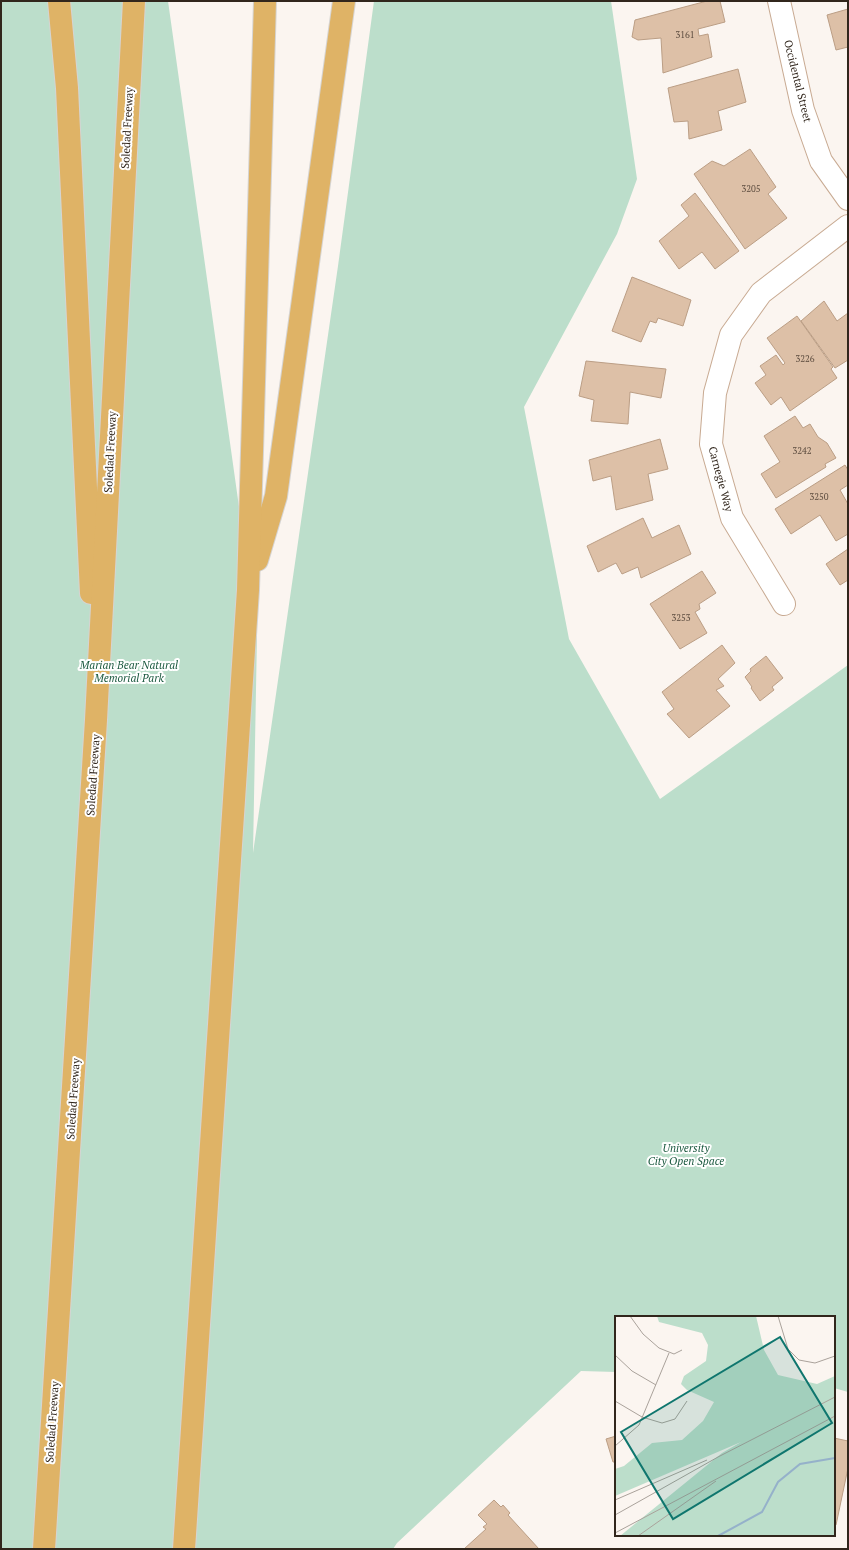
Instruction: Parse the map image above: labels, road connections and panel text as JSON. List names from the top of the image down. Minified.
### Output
{"streets":{"highway":["Soledad Freeway"],"street":["Occidental Street","Carnegie Way"]},"parks":["Marian Bear Natural Memorial Park","University City Open Space"],"house_numbers":["3161","3205","3226","3242","3250","3253"]}
